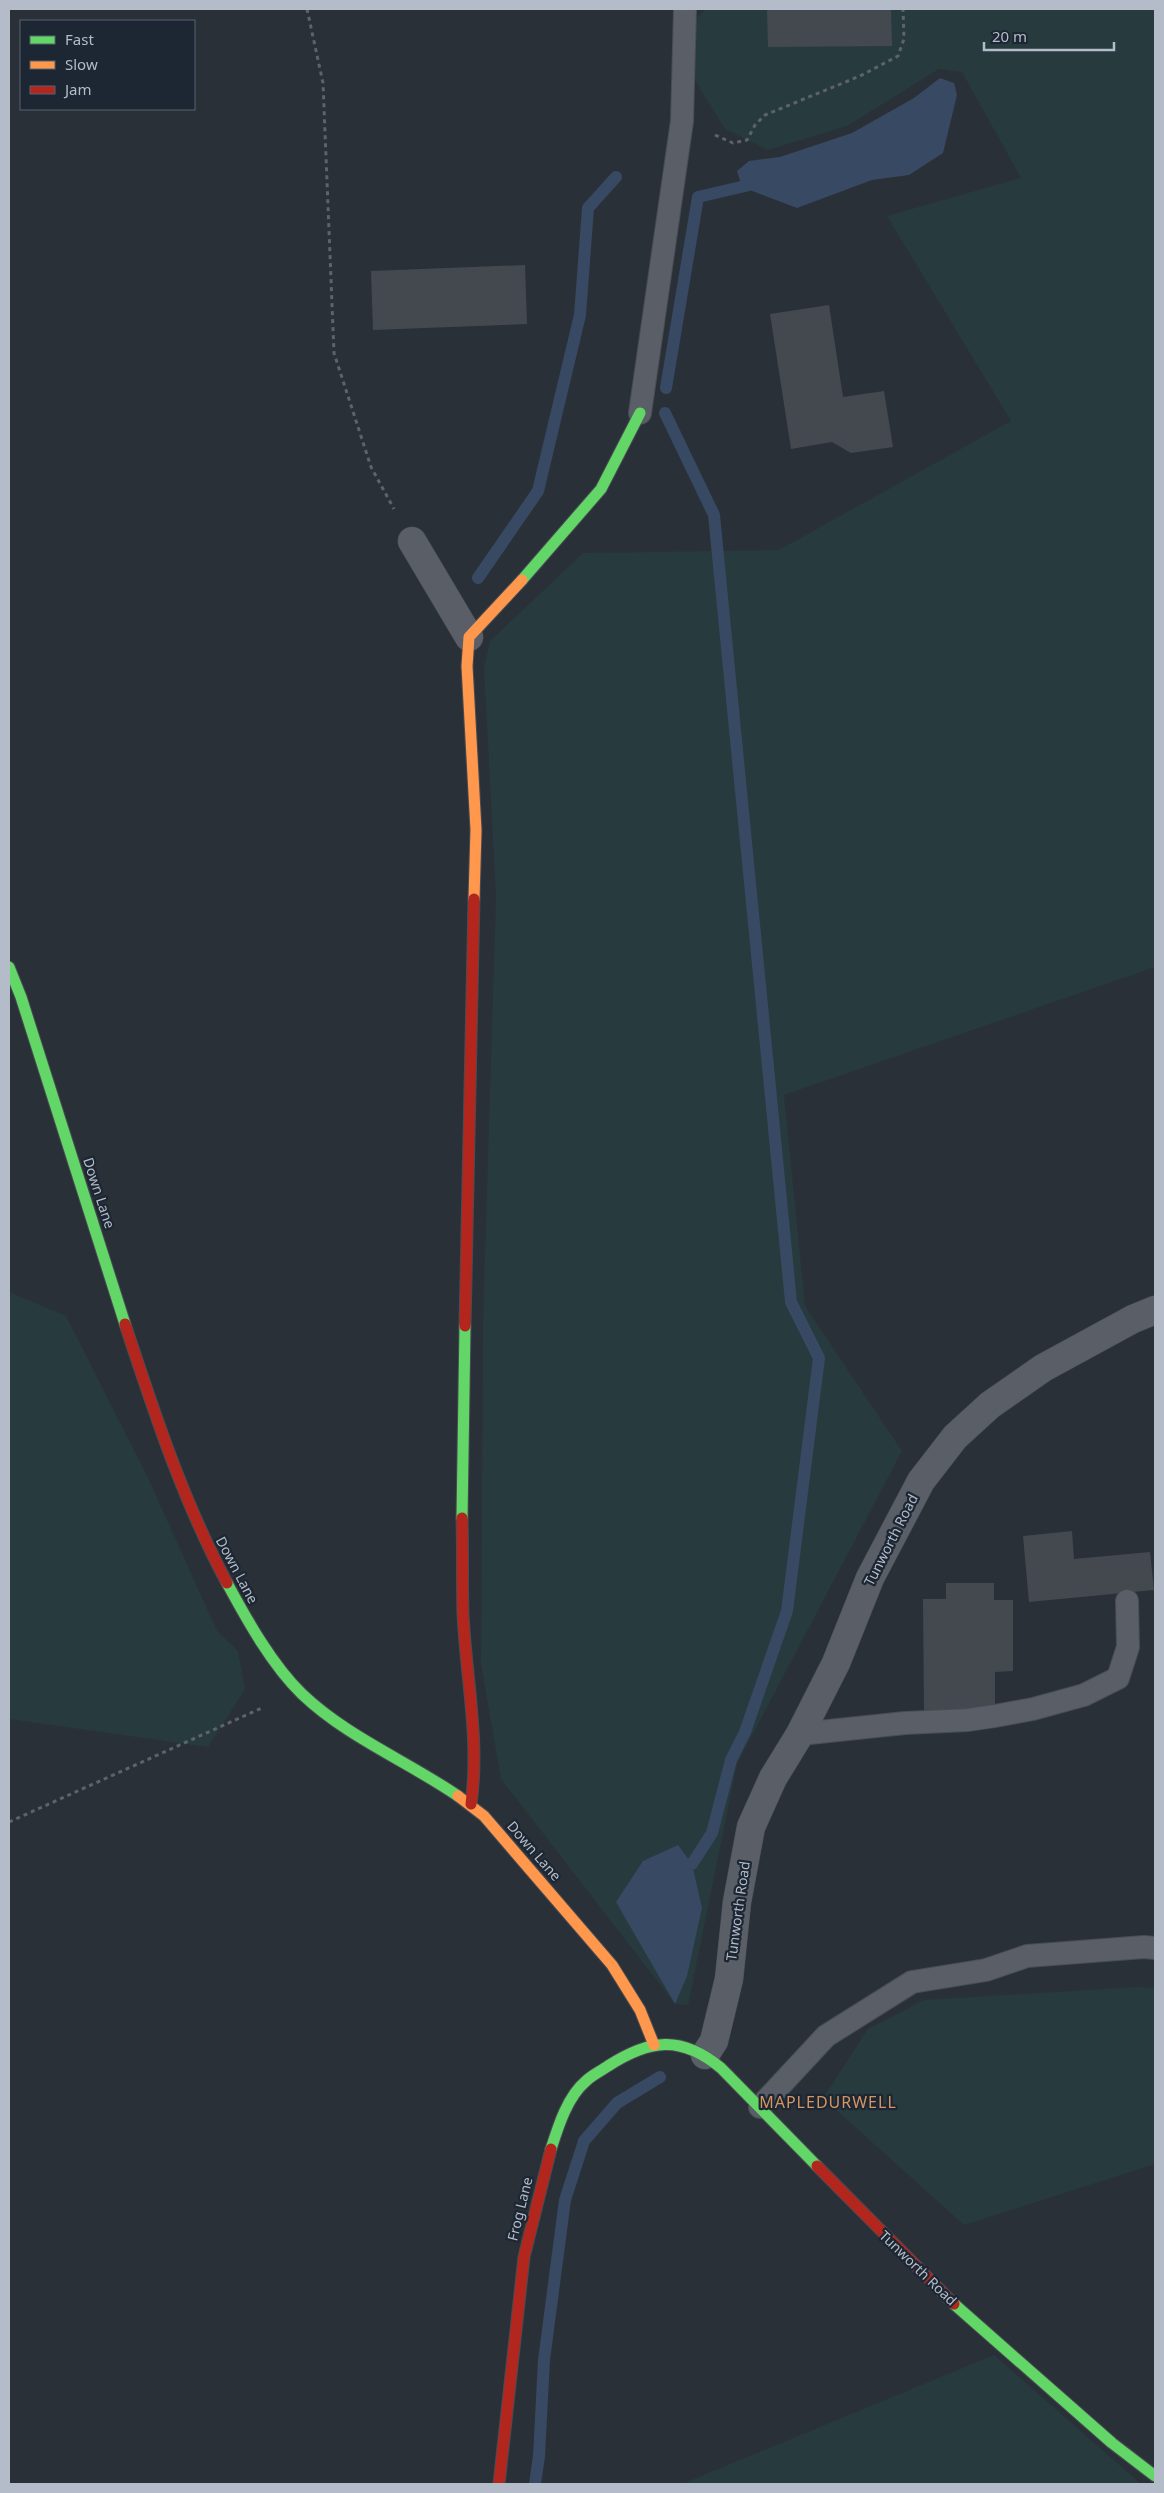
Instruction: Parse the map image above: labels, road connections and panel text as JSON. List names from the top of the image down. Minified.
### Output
{"streets":{"street":["Down Lane","Tunworth Road","Frog Lane"]},"crossings":[["Down Lane","Frog Lane"],["Tunworth Road","Frog Lane"]],"districts":["MAPLEDURWELL"],"legend":["Fast","Slow","Jam"],"scale_bar":"20 m"}
